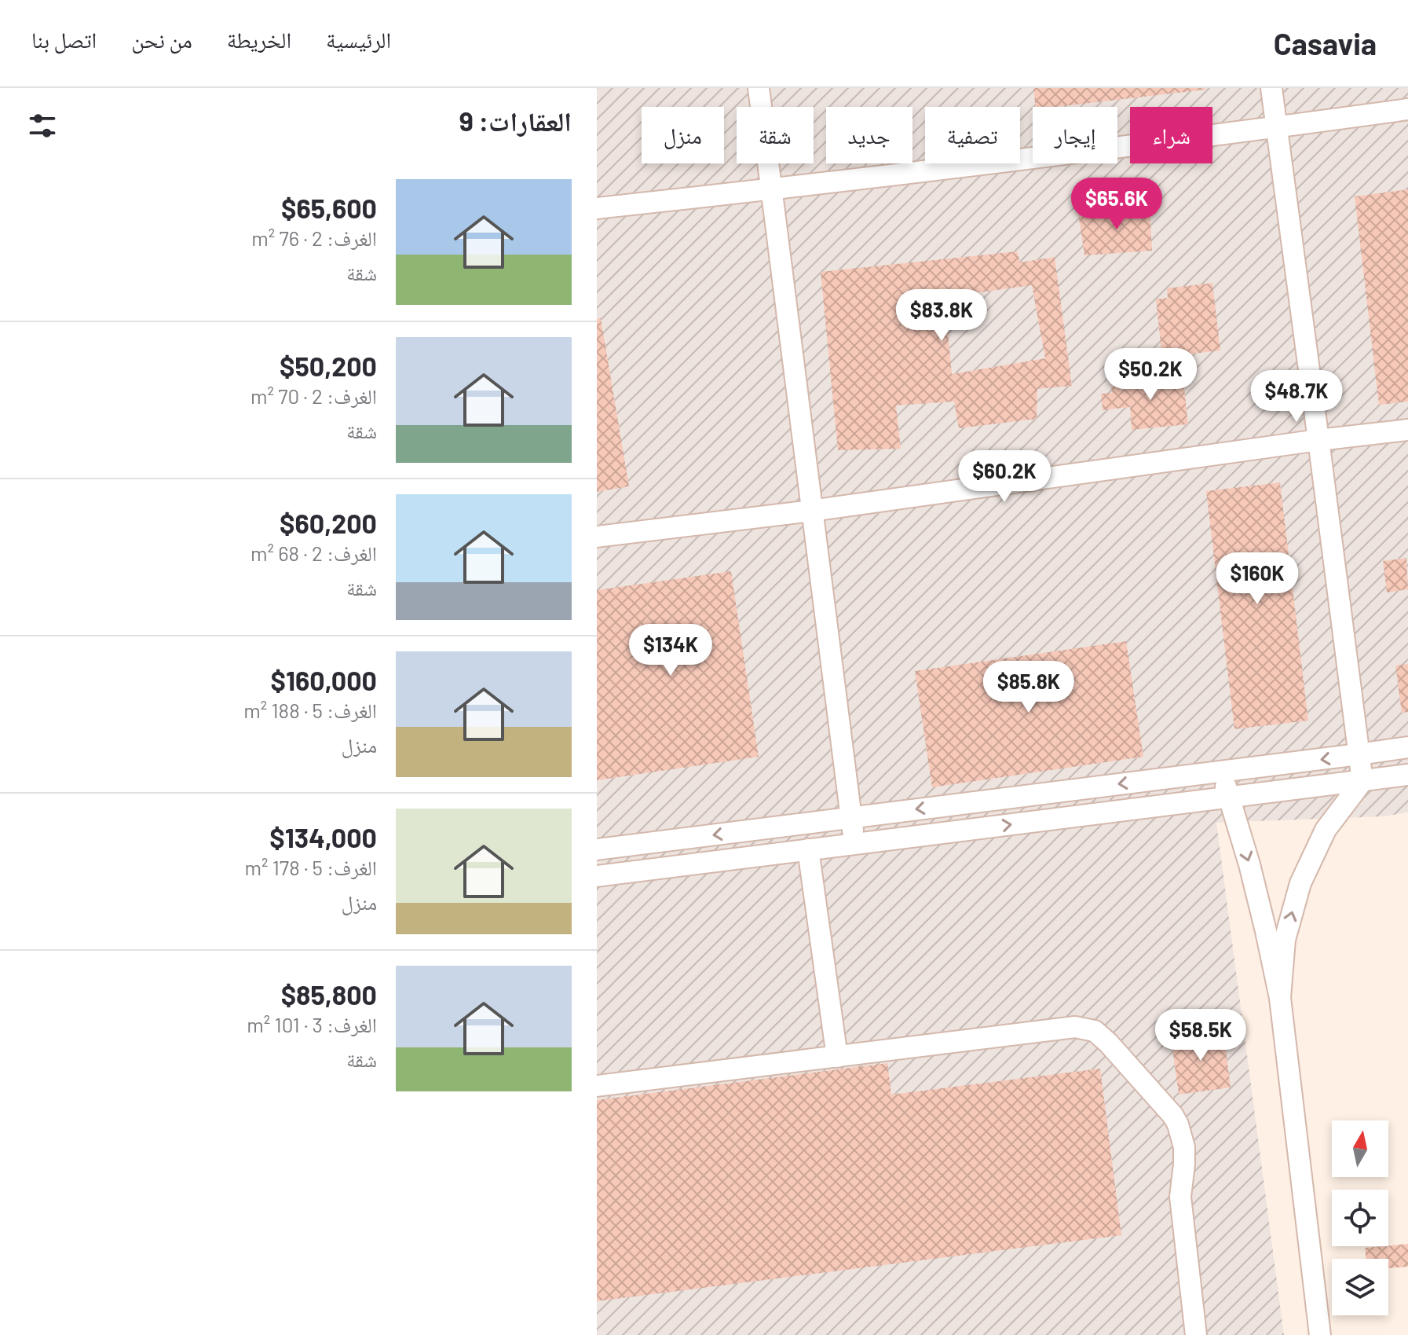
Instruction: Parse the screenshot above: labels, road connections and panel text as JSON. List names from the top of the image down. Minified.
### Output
{"north":"top","page":{"header":"Casavia","nav":["الرئيسية","الخريطة","من نحن","اتصل بنا"],"heading":"العقارات: 9","chip":["شراء","إيجار","تصفية","جديد","شقة","منزل"],"list":[{"name":"$65,600","note":"الغرف: 2 · 76 m² · شقة"},{"name":"$50,200","note":"الغرف: 2 · 70 m² · شقة"},{"name":"$60,200","note":"الغرف: 2 · 68 m² · شقة"},{"name":"$160,000","note":"الغرف: 5 · 188 m² · منزل"},{"name":"$134,000","note":"الغرف: 5 · 178 m² · منزل"},{"name":"$85,800","note":"الغرف: 3 · 101 m² · شقة"}],"price":["$65.6K","$83.8K","$50.2K","$48.7K","$60.2K","$160K","$134K","$85.8K","$58.5K"]}}
